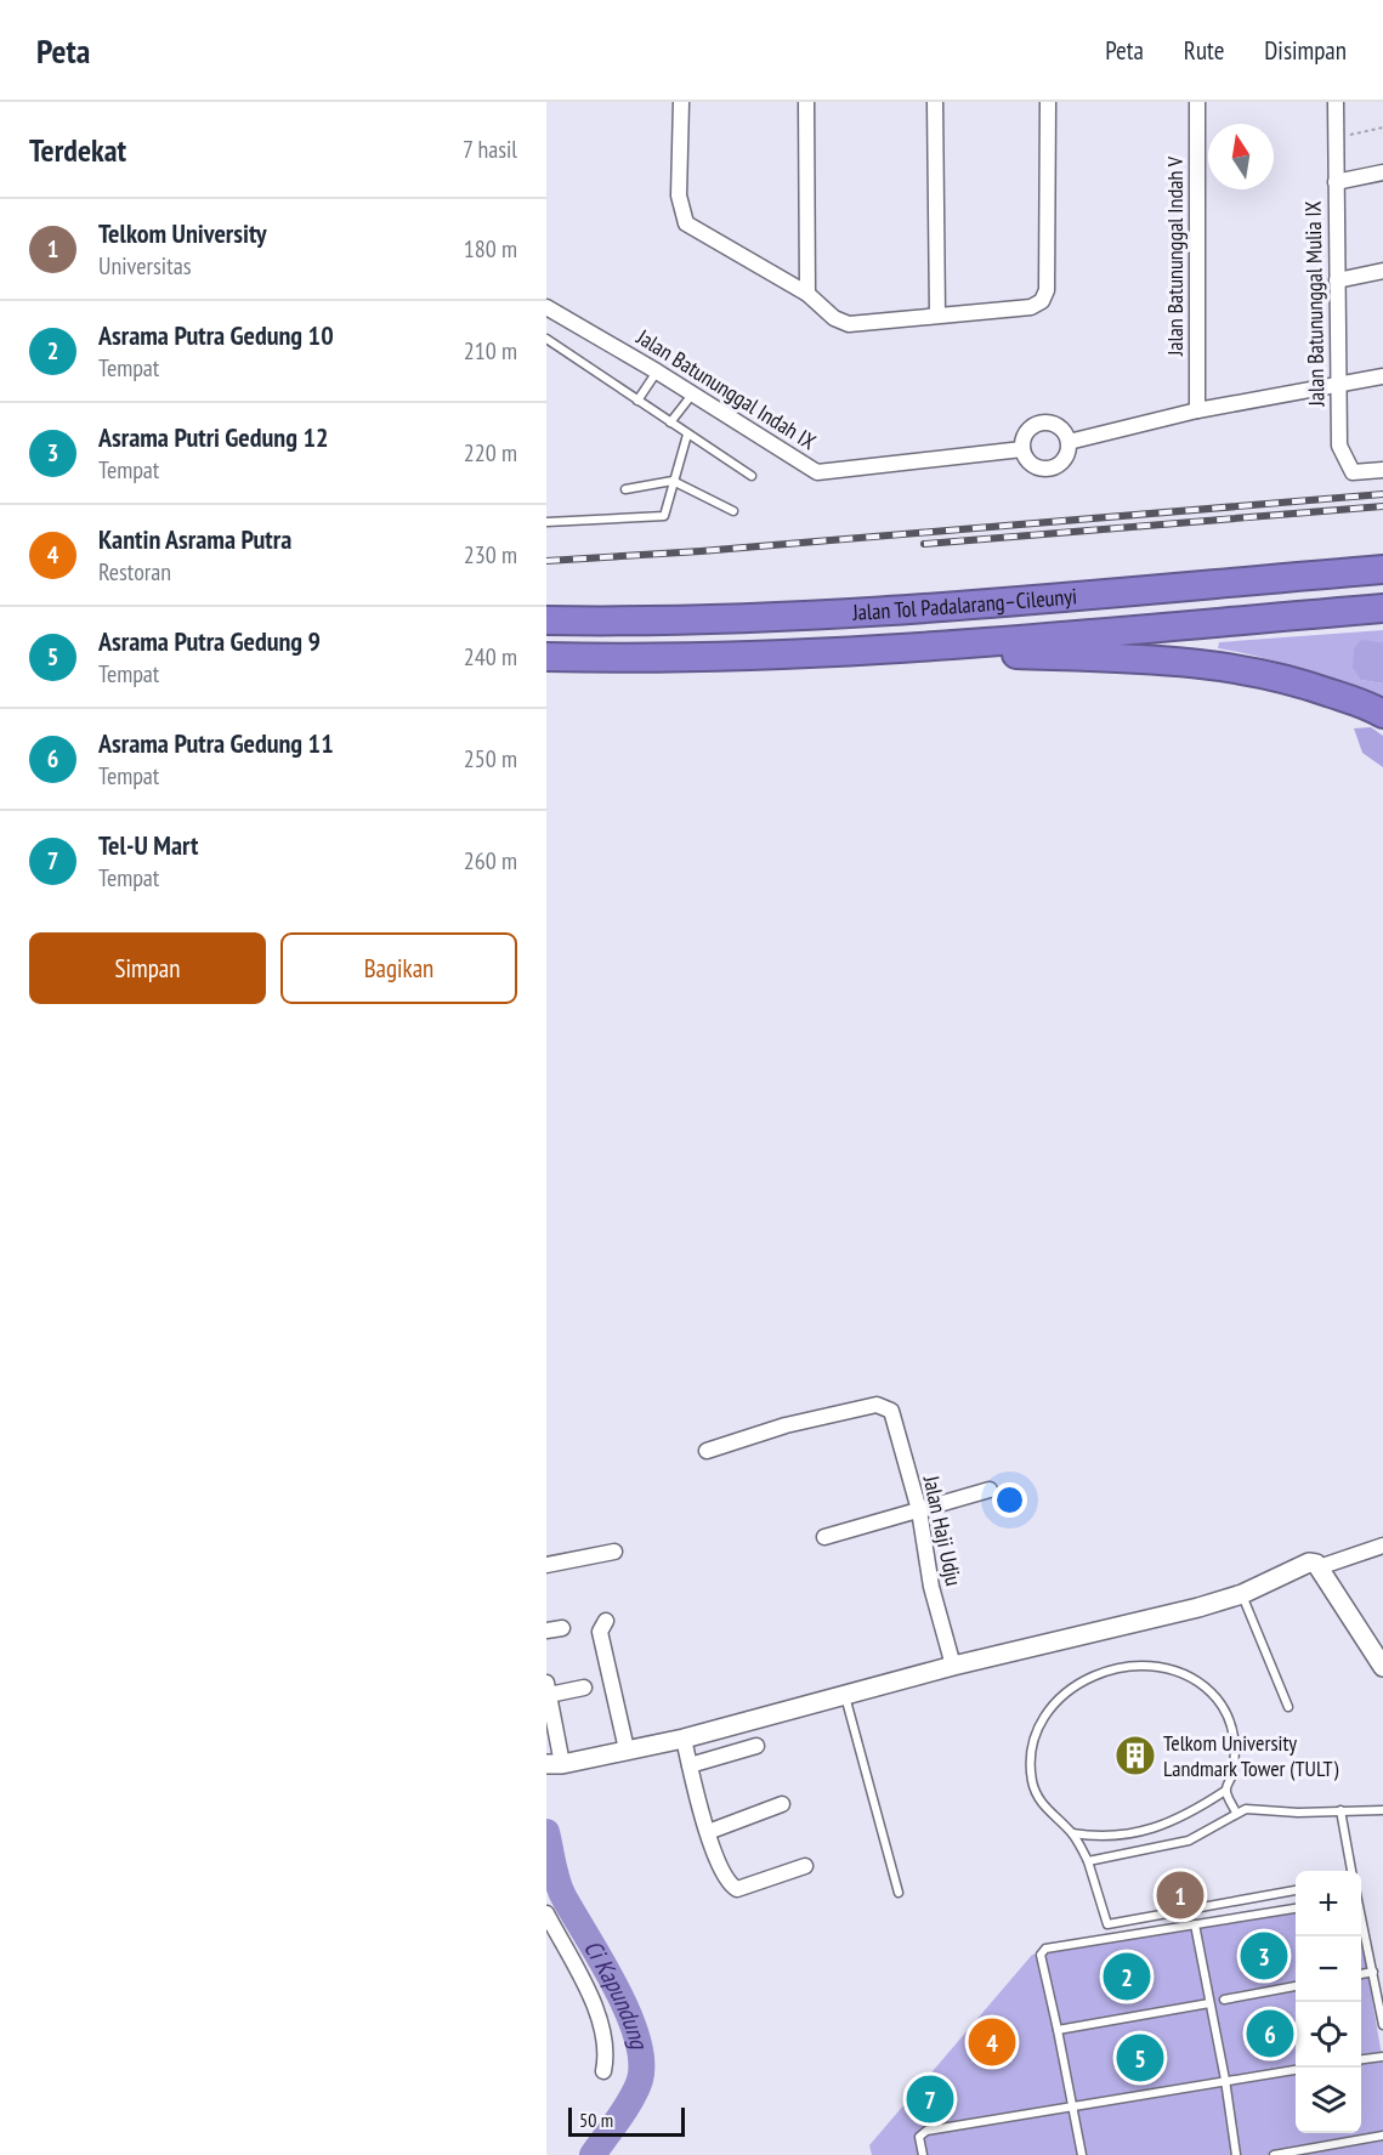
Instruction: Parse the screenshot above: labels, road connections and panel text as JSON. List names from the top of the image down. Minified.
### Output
{"streets":{"highway":["Jalan Tol Padalarang–Cileunyi"],"street":["Jalan Batununggal Indah V","Jalan Batununggal Mulia IX","Jalan Batununggal Indah IX","Jalan Haji Udju"]},"water":["Ci Kapundung"],"places":{"building":["Telkom University Landmark Tower (TULT)"]},"scale_bar":"50 m","north":"top","page":{"header":"Peta","nav":["Peta","Rute","Disimpan"],"heading":["Terdekat","7 hasil"],"list":[{"mark":"1","name":"Telkom University","note":"Universitas","value":"180 m"},{"mark":"2","name":"Asrama Putra Gedung 10","note":"Tempat","value":"210 m"},{"mark":"3","name":"Asrama Putri Gedung 12","note":"Tempat","value":"220 m"},{"mark":"4","name":"Kantin Asrama Putra","note":"Restoran","value":"230 m"},{"mark":"5","name":"Asrama Putra Gedung 9","note":"Tempat","value":"240 m"},{"mark":"6","name":"Asrama Putra Gedung 11","note":"Tempat","value":"250 m"},{"mark":"7","name":"Tel-U Mart","note":"Tempat","value":"260 m"}],"buttons":["Simpan","Bagikan"],"pins":["1","3","2","6","4","5","7"],"map_buttons":["+","−"],"scale":"50 m"}}
